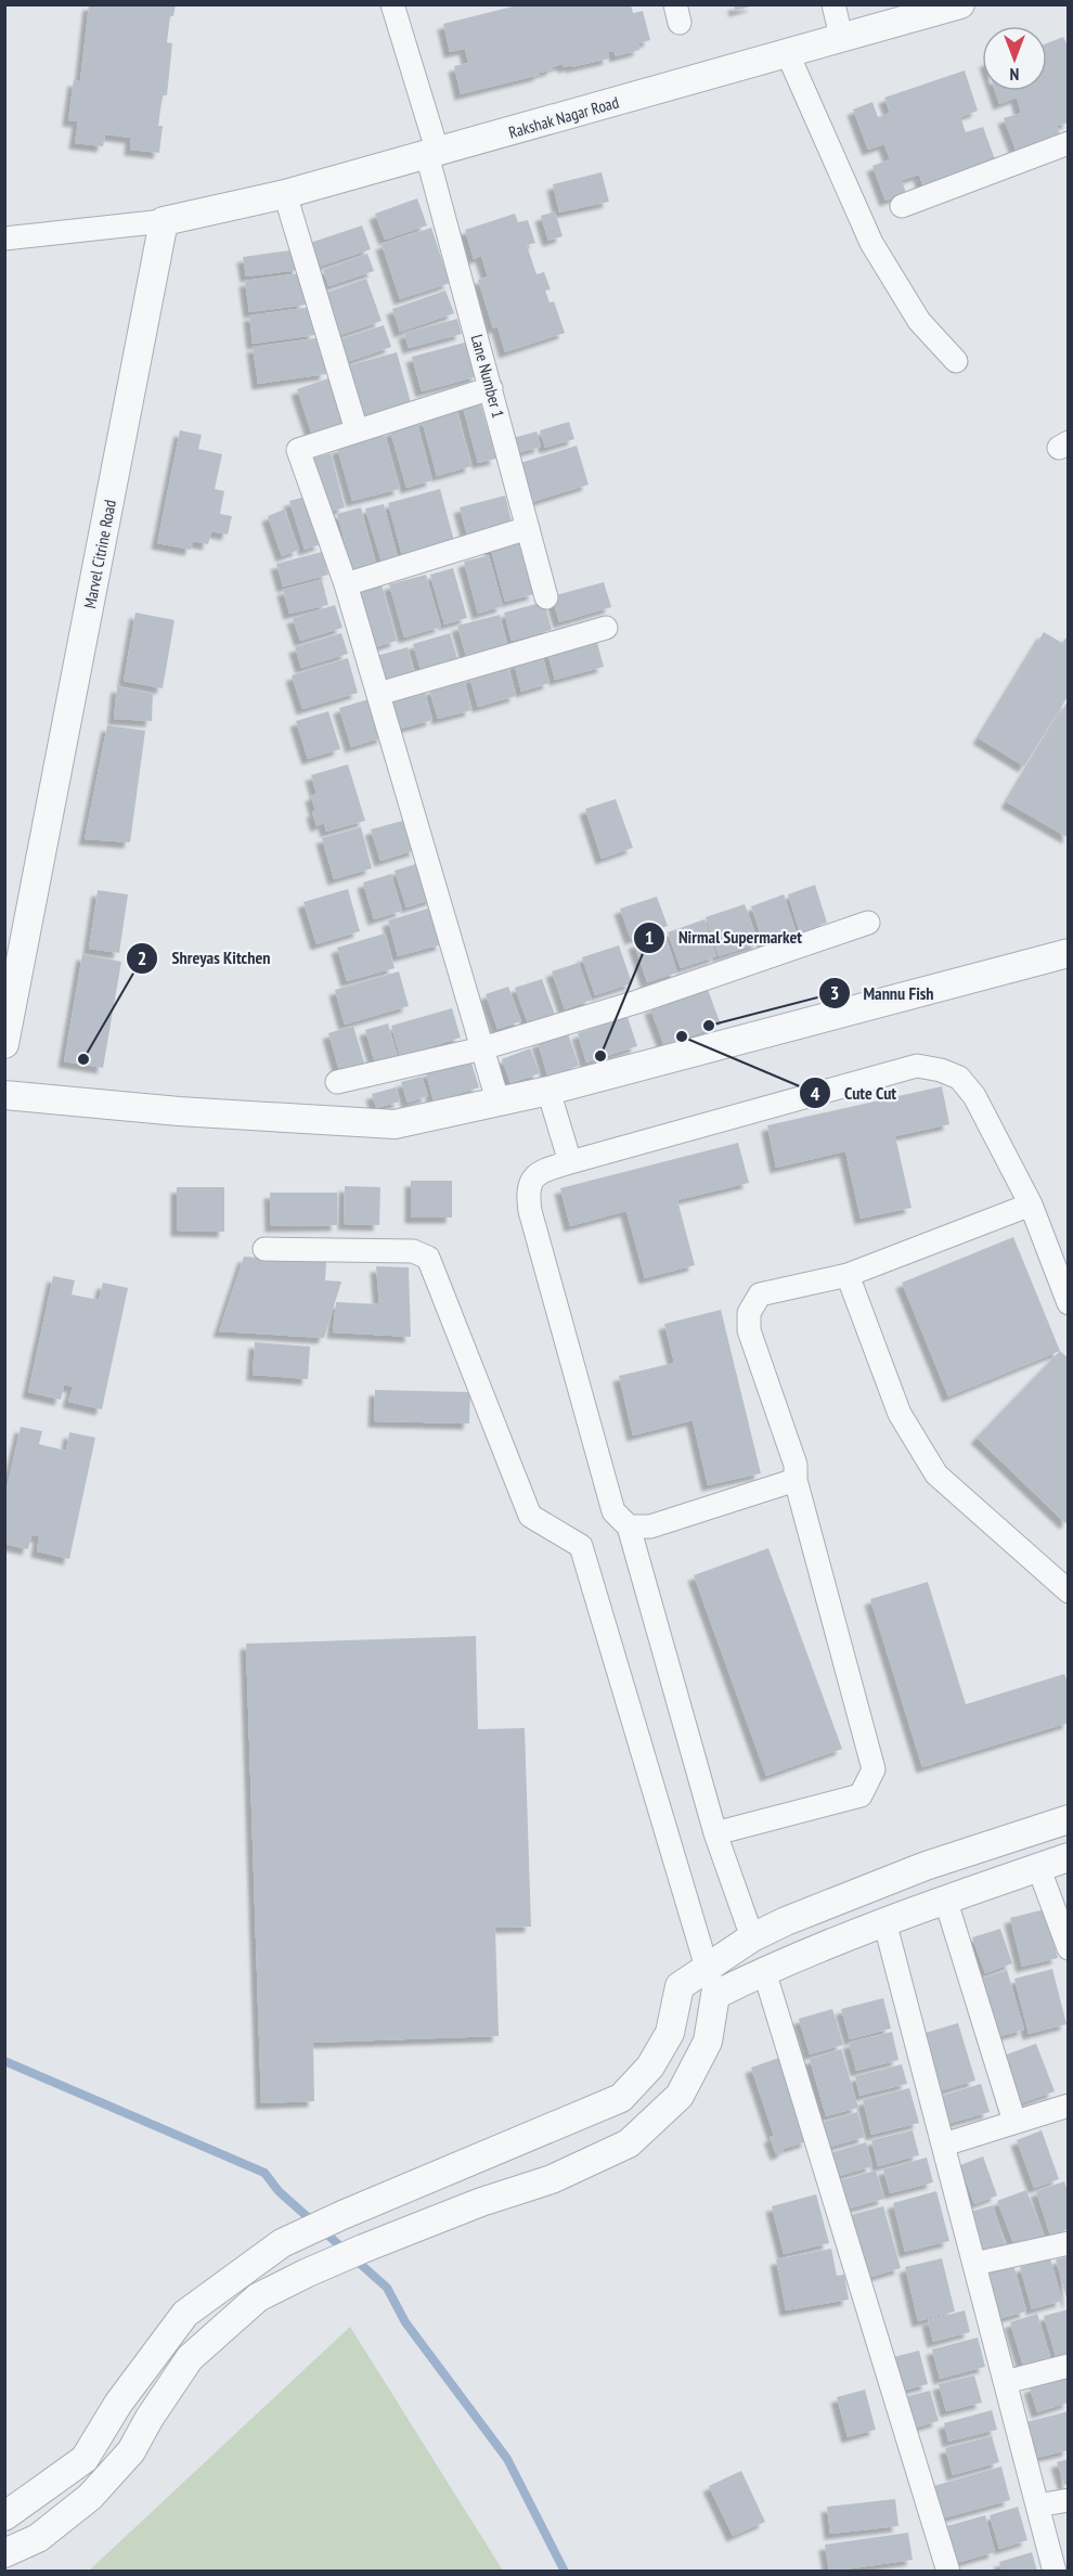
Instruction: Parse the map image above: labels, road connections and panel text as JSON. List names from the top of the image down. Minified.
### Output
{"streets":{"street":["Rakshak Nagar Road","Lane Number 1","Marvel Citrine Road"]},"crossings":[["Rakshak Nagar Road","Lane Number 1"],["Rakshak Nagar Road","Marvel Citrine Road"]],"places":["Mannu Fish","Cute Cut","Nirmal Supermarket","Shreyas Kitchen"],"north":"bottom"}
